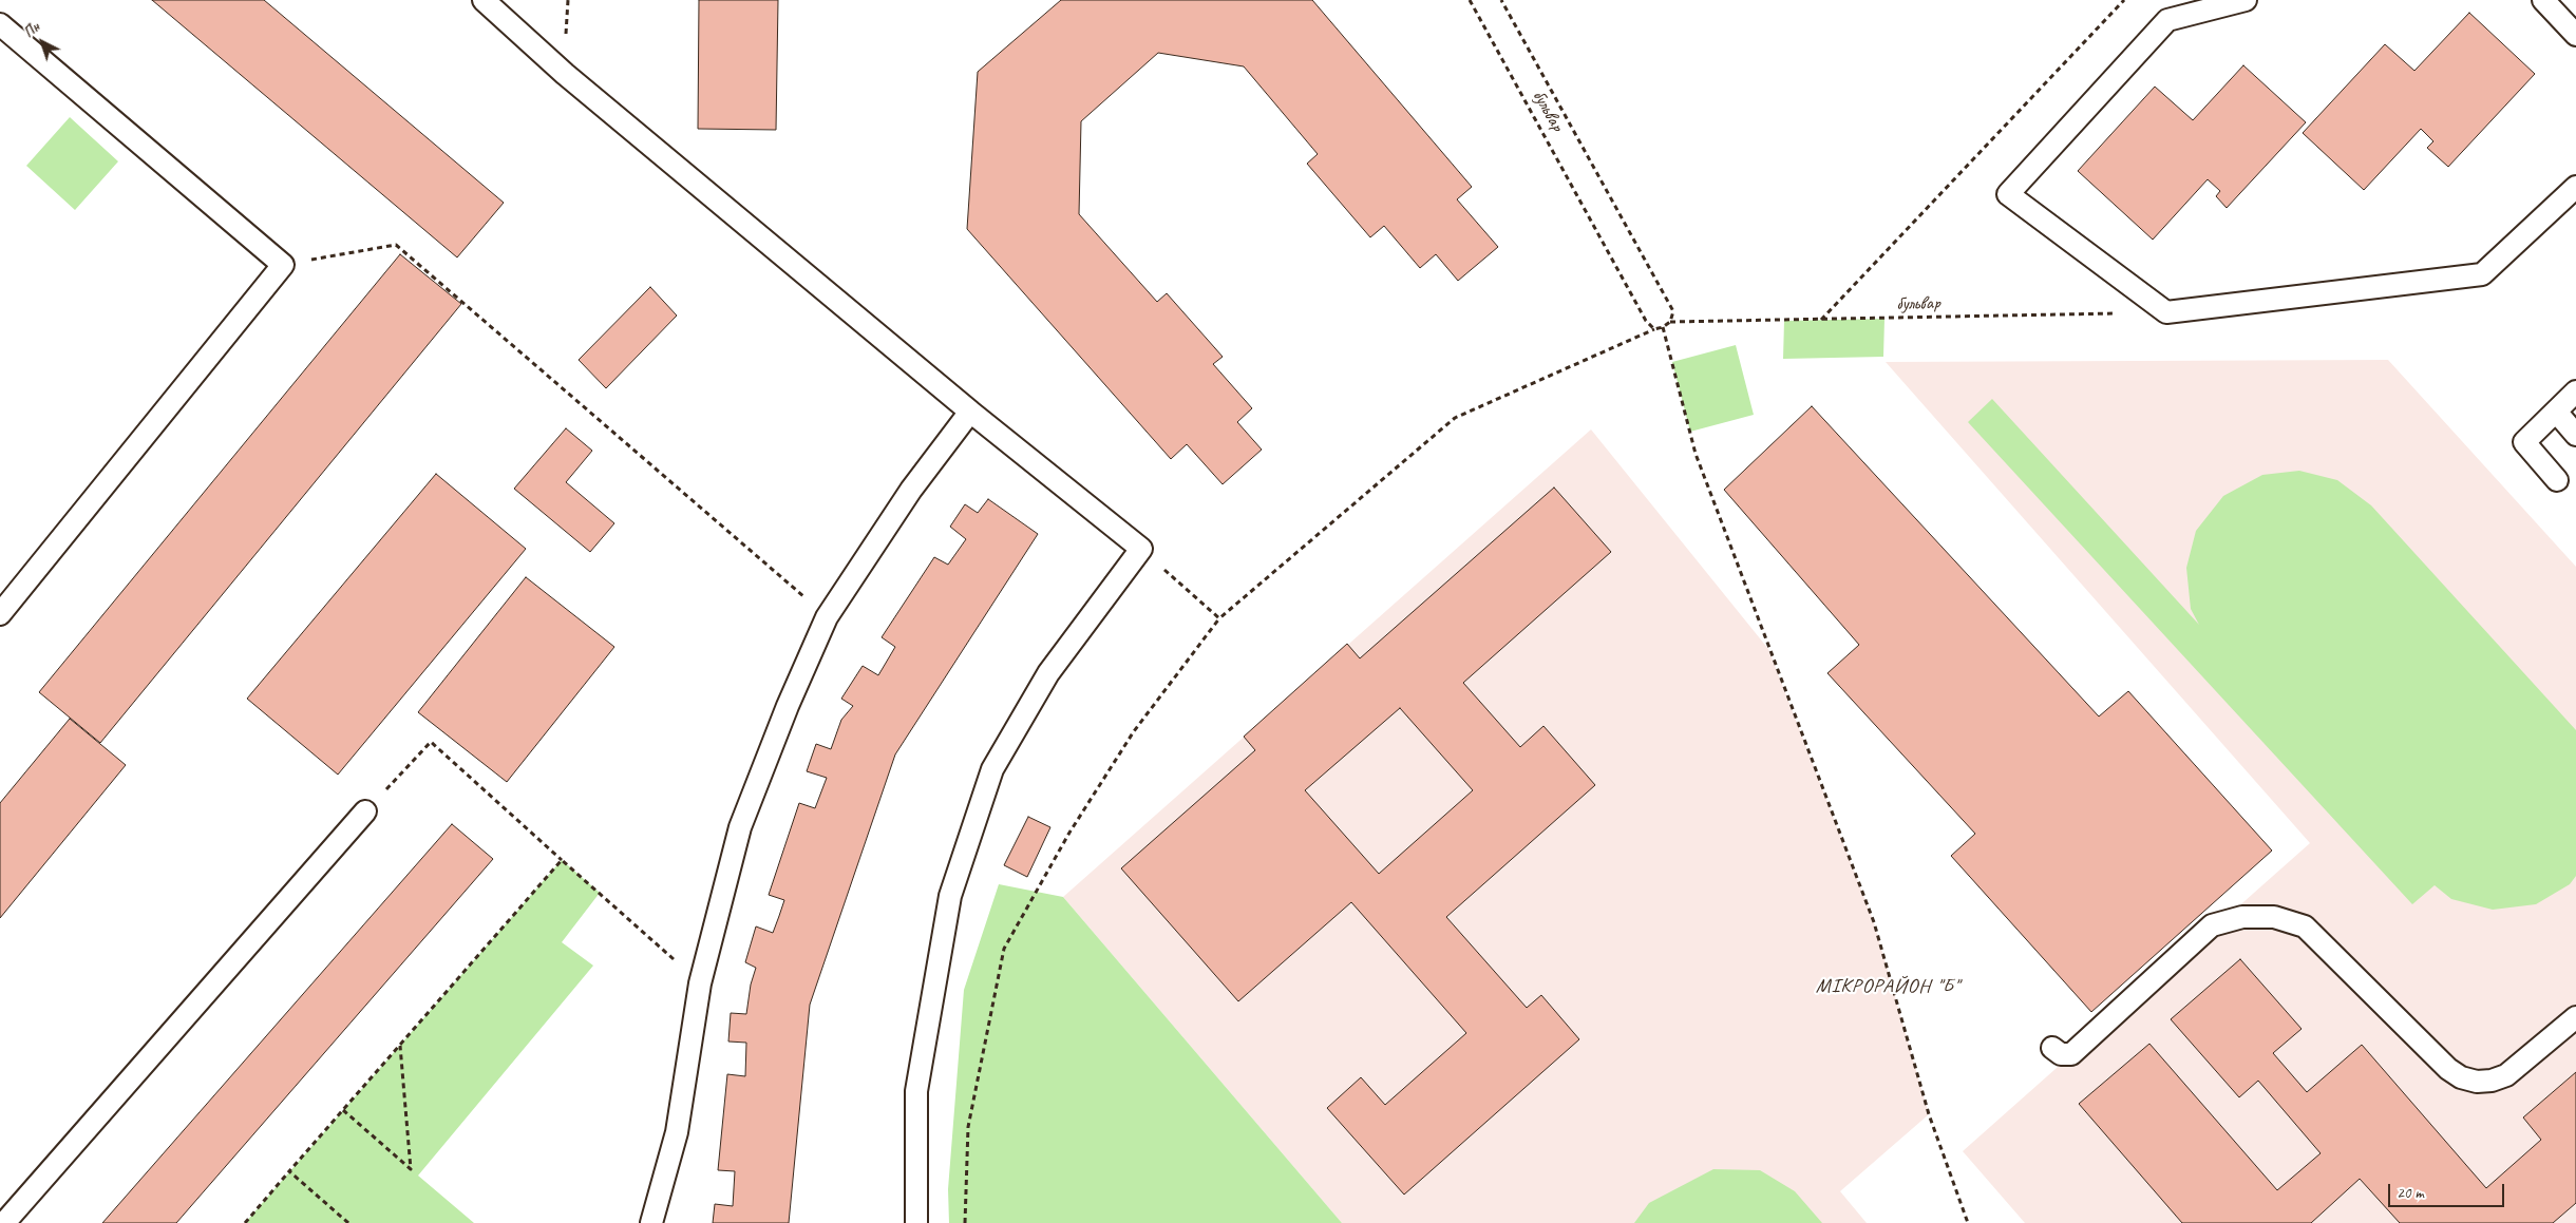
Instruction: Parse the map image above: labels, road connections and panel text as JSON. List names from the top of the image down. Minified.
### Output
{"streets":{"path":["бульвар"]},"districts":["МІКРОРАЙОН \"Б\""],"scale_bar":"20 m","north":"top left"}
